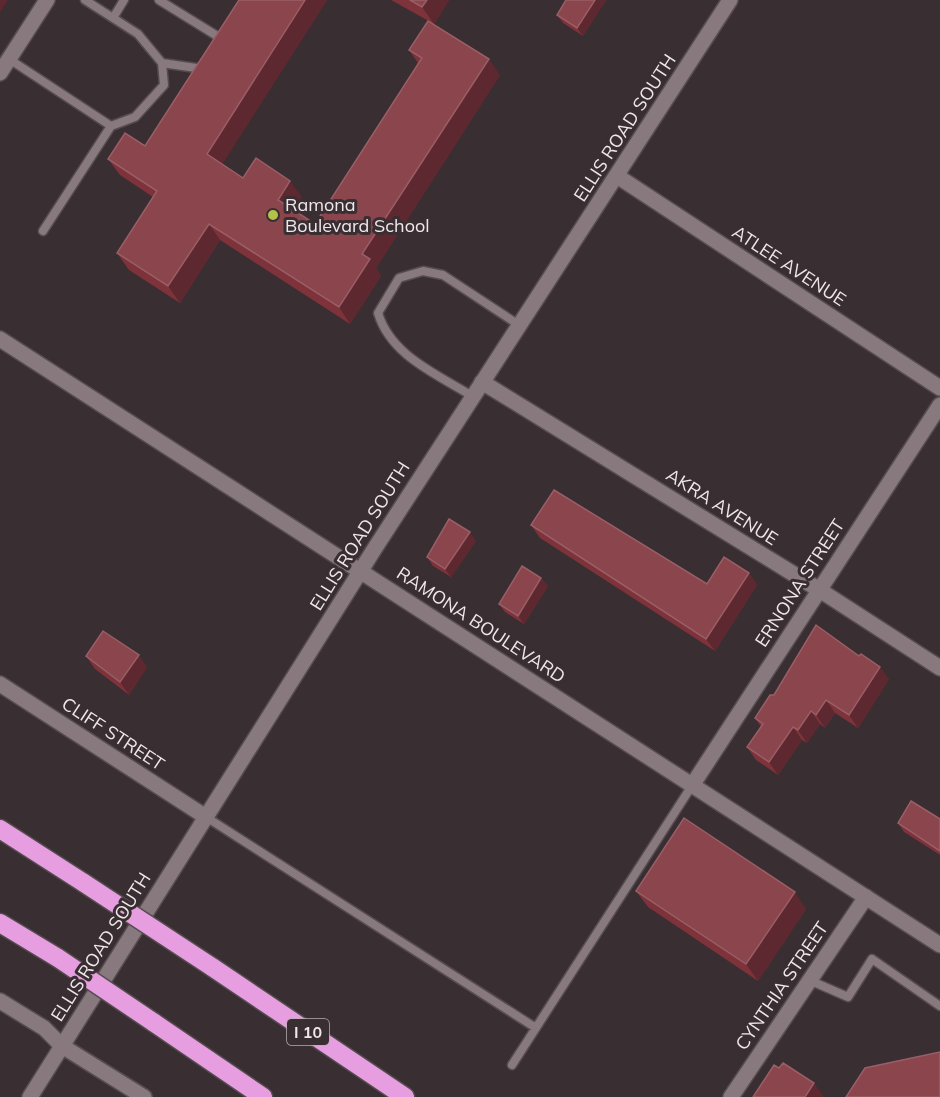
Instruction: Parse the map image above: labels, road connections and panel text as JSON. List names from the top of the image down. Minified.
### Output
{"streets":{"highway":["I 10"],"street":["ELLIS ROAD SOUTH","ATLEE AVENUE","AKRA AVENUE","ERNONA STREET","RAMONA BOULEVARD","CLIFF STREET","CYNTHIA STREET"]},"crossings":[["ELLIS ROAD SOUTH","ATLEE AVENUE"],["ELLIS ROAD SOUTH","AKRA AVENUE"],["ELLIS ROAD SOUTH","RAMONA BOULEVARD"],["ELLIS ROAD SOUTH","CLIFF STREET"],["AKRA AVENUE","ERNONA STREET"],["ERNONA STREET","RAMONA BOULEVARD"],["RAMONA BOULEVARD","CYNTHIA STREET"]],"places":["Ramona Boulevard School"]}
